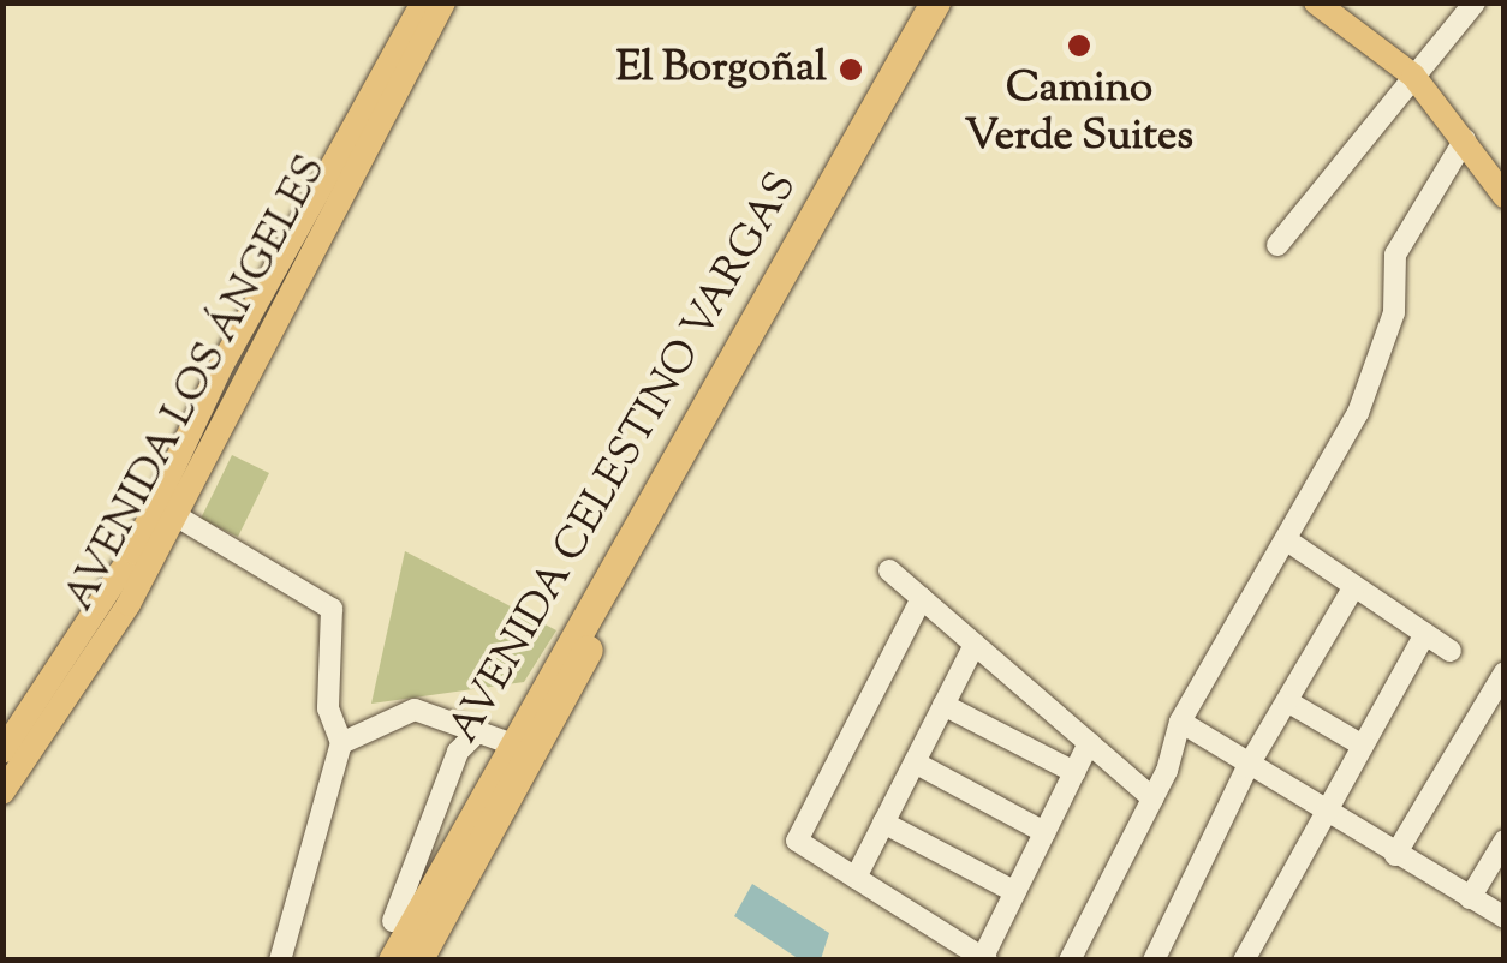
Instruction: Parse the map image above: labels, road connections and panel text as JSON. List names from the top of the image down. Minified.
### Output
{"streets":{"highway":["AVENIDA CELESTINO VARGAS"],"main road":["AVENIDA LOS ÁNGELES"]},"places":["Camino Verde Suites","El Borgoñal"]}
